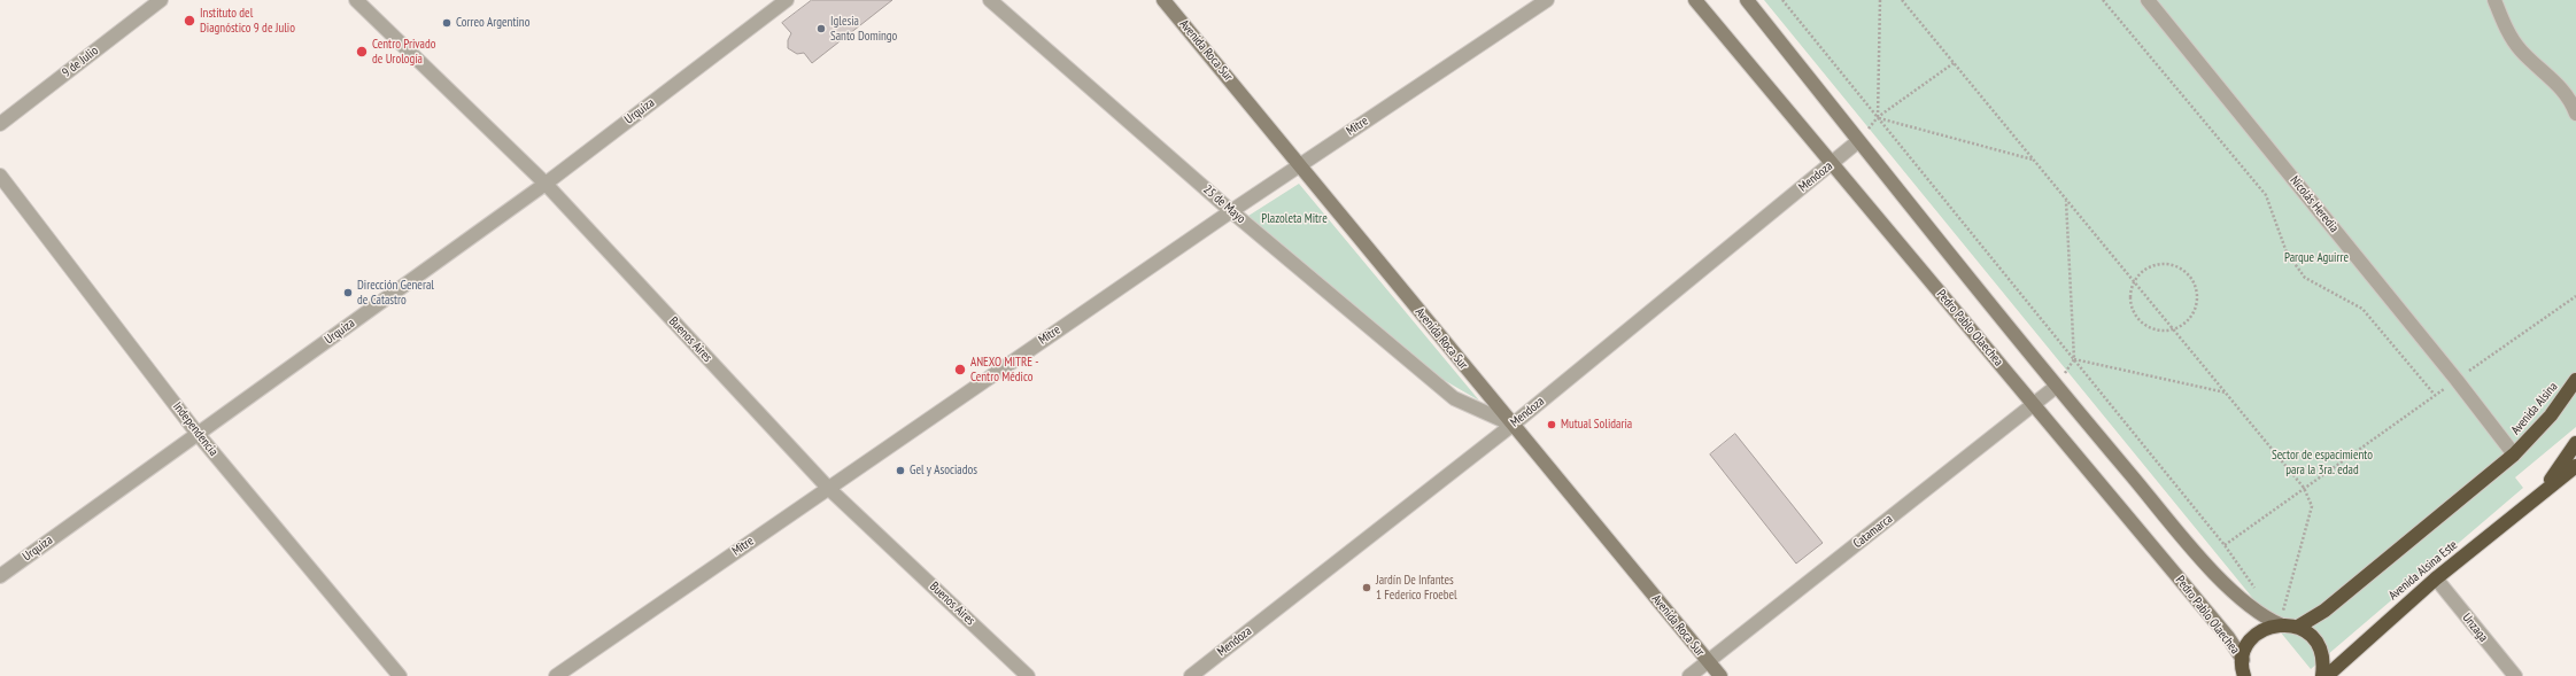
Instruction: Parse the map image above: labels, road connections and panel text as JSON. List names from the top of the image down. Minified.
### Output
{"streets":{"highway":["Avenida Alsina","Avenida Alsina Este"],"street":["Avenida Roca Sur","9 de Julio","Urquiza","Mitre","Mendoza","25 de Mayo","Nicolás Heredia","Pedro Pablo Olaechea","Buenos Aires","Independencia","Catamarca","Unzaga"]},"crossings":[["Avenida Roca Sur","Mitre"],["Avenida Roca Sur","Mendoza"],["Avenida Roca Sur","25 de Mayo"],["Avenida Roca Sur","Catamarca"],["Urquiza","Buenos Aires"],["Urquiza","Independencia"],["Mitre","25 de Mayo"],["Mitre","Buenos Aires"],["Mendoza","25 de Mayo"],["Mendoza","Pedro Pablo Olaechea"],["Nicolás Heredia","Avenida Alsina"],["Pedro Pablo Olaechea","Catamarca"],["Avenida Alsina Este","Unzaga"]],"parks":["Plazoleta Mitre","Parque Aguirre","Sector de espacimiento para la 3ra. edad"],"places":["Instituto del Diagnóstico 9 de Julio","Correo Argentino","Iglesia Santo Domingo","Centro Privado de Urología","Dirección General de Catastro","ANEXO MITRE - Centro Médico","Mutual Solidaria","Gel y Asociados","Jardín De Infantes 1 Federico Froebel"]}
